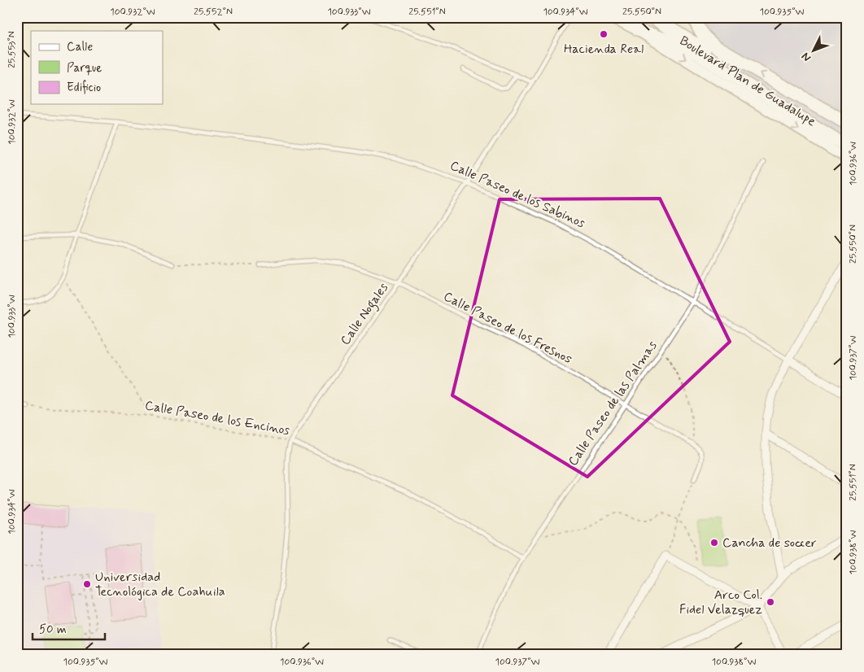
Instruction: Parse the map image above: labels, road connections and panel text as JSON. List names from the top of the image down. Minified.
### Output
{"streets":{"main road":["Boulevard Plan de Guadalupe"],"street":["Calle Paseo de los Sabinos"],"lane":["Calle Nogales","Calle Paseo de los Fresnos","Calle Paseo de las Palmas","Calle Paseo de los Encinos"]},"crossings":[["Calle Paseo de los Sabinos","Calle Nogales"],["Calle Paseo de los Sabinos","Calle Paseo de las Palmas"],["Calle Nogales","Calle Paseo de los Fresnos"],["Calle Nogales","Calle Paseo de los Encinos"],["Calle Paseo de los Fresnos","Calle Paseo de las Palmas"],["Calle Paseo de las Palmas","Calle Paseo de los Encinos"]],"places":["Hacienda Real","Cancha de soccer","Universidad Tecnológica de Coahuila","Arco Col. Fidel Velazquez"],"legend":["Calle","Parque","Edificio"],"scale_bar":"50 m","north":"bottom left","coordinates":["100.932°W","25.552°N","100.933°W","25.551°N","100.934°W","25.550°N","100.935°W","25.553°N","100.936°W","100.937°W","100.938°W"]}
